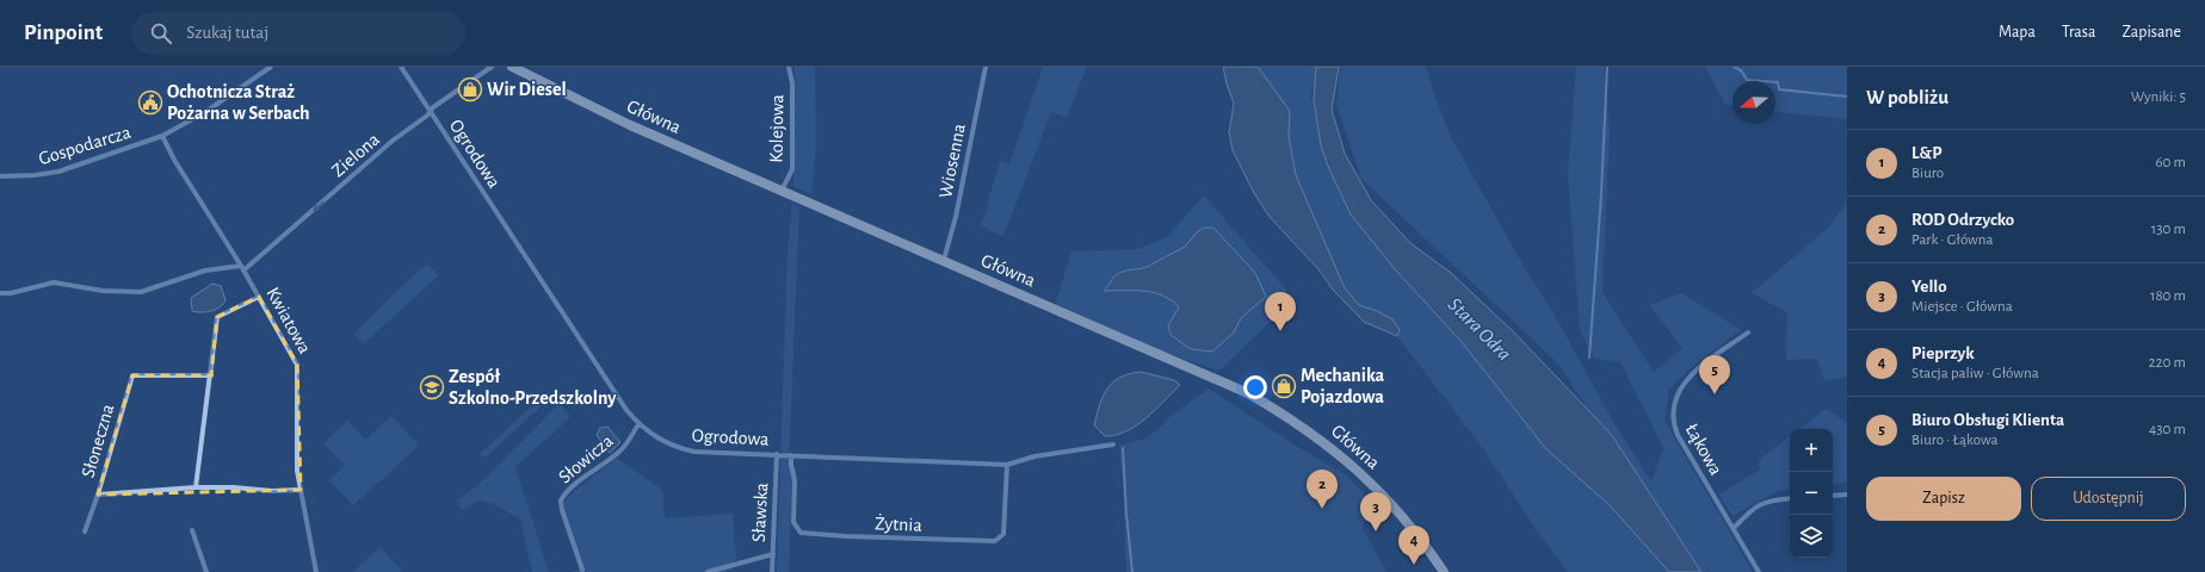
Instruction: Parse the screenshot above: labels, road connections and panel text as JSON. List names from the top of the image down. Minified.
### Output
{"streets":{"main road":["Główna"],"street":["Kolejowa","Gospodarcza","Ogrodowa","Zielona","Wiosenna","Kwiatowa","Słoneczna","Łąkowa","Słowicza","Sławska","Żytnia"]},"crossings":[["Główna","Kolejowa"],["Główna","Wiosenna"],["Gospodarcza","Kwiatowa"],["Ogrodowa","Zielona"],["Ogrodowa","Słowicza"],["Ogrodowa","Sławska"],["Ogrodowa","Żytnia"],["Zielona","Kwiatowa"],["Kwiatowa","Słoneczna"]],"one_way":["Zielona"],"water":["Stara Odra"],"places":{"shop":["Wir Diesel","Mechanika Pojazdowa"],"public building":["Ochotnicza Straż Pożarna w Serbach"],"school or university":["Zespół Szkolno-Przedszkolny"]},"north":"left","page":{"header":"Pinpoint","search":"Szukaj tutaj","nav":["Mapa","Trasa","Zapisane"],"heading":["W pobliżu","Wyniki: 5"],"list":[{"mark":"1","name":"L&P","note":"Biuro","value":"60 m"},{"mark":"2","name":"ROD Odrzycko","note":"Park · Główna","value":"130 m"},{"mark":"3","name":"Yello","note":"Miejsce · Główna","value":"180 m"},{"mark":"4","name":"Pieprzyk","note":"Stacja paliw · Główna","value":"220 m"},{"mark":"5","name":"Biuro Obsługi Klienta","note":"Biuro · Łąkowa","value":"430 m"}],"pins":["1","5","2","3","4"],"map_buttons":["+","−"],"buttons":["Zapisz","Udostępnij"]}}
